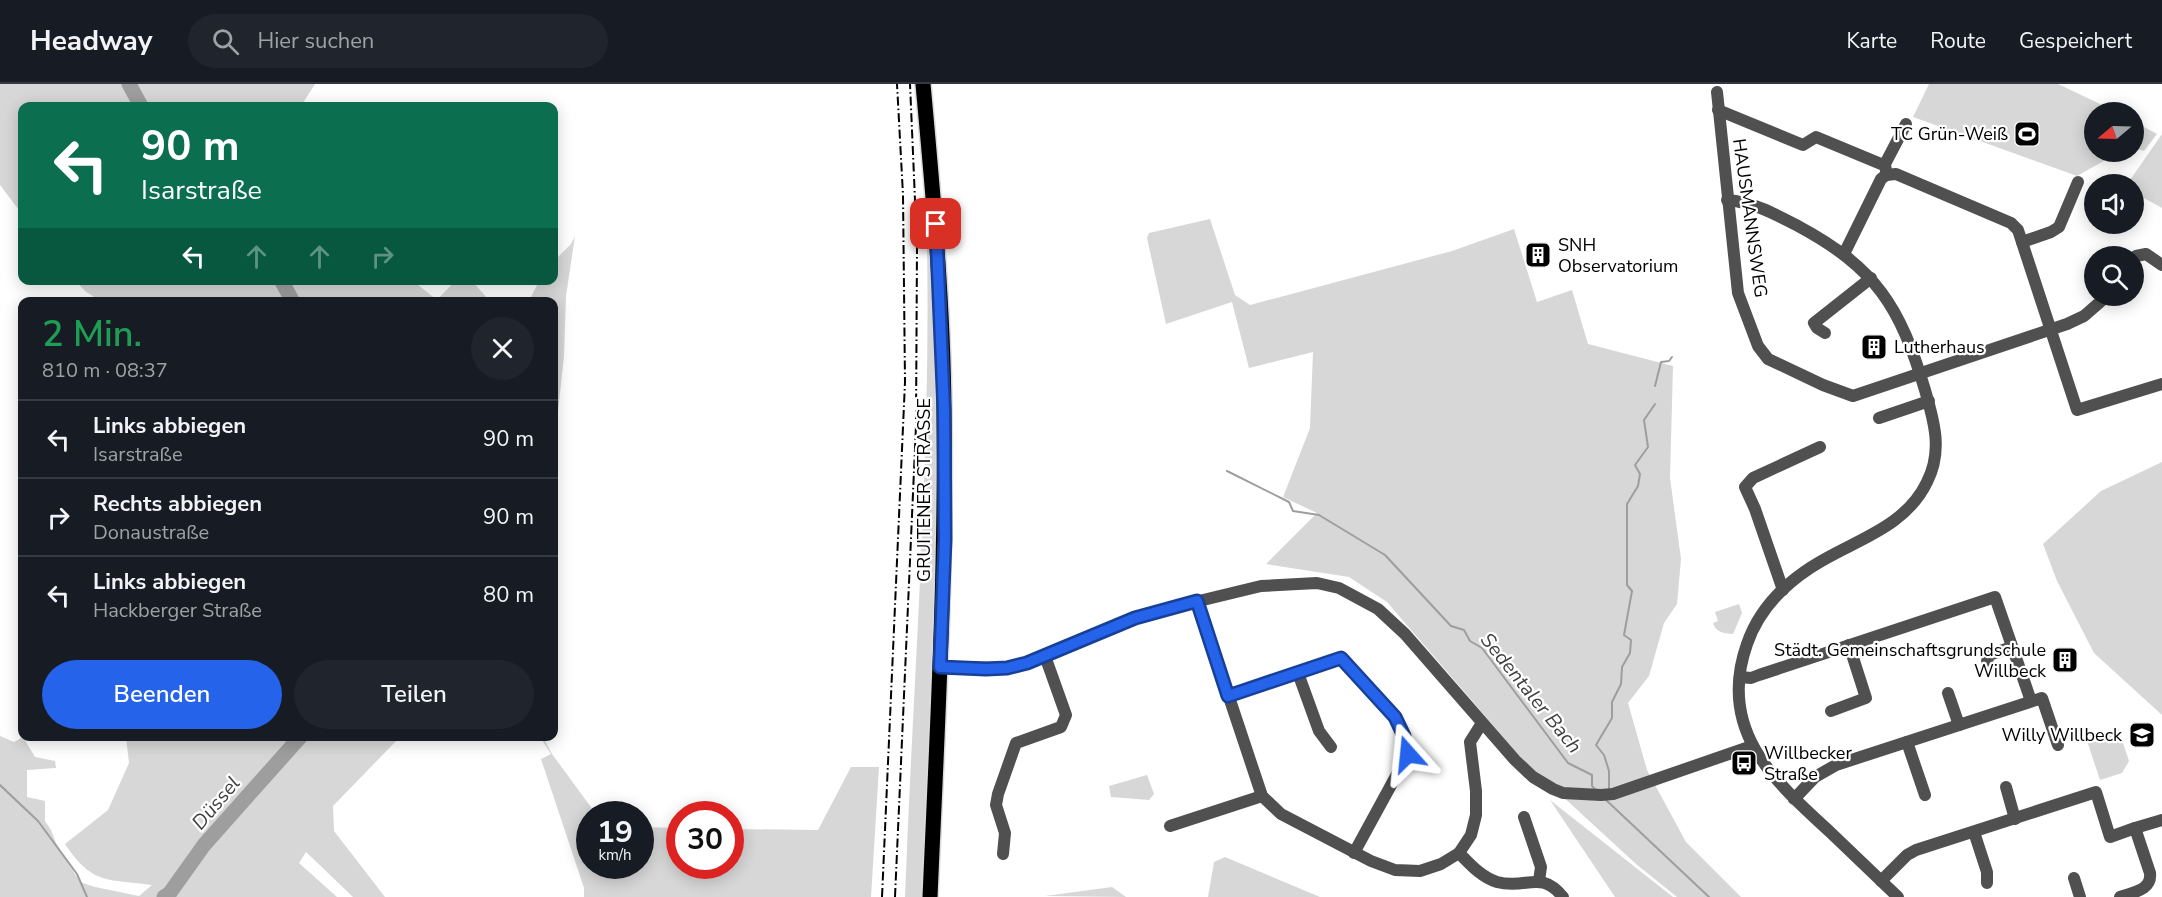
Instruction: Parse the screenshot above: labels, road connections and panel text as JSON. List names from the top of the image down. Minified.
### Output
{"streets":{"main road":["GRUITENER STRASSE"],"street":["HAUSMANNSWEG"]},"water":["Sedentaler Bach","Düssel"],"places":{"sports":["TC Grün-Weiß"],"building":["SNH Observatorium","Lutherhaus","Städt. Gemeinschaftsgrundschule Willbeck"],"school or university":["Willy Willbeck"],"bus stop":["Willbecker Straße"]},"north":"left","page":{"header":"Headway","search":"Hier suchen","nav":["Karte","Route","Gespeichert"],"turn":["90 m","Isarstraße"],"heading":["2 Min.","810 m · 08:37"],"list":[{"name":"Links abbiegen","note":"Isarstraße","value":"90 m"},{"name":"Rechts abbiegen","note":"Donaustraße","value":"90 m"},{"name":"Links abbiegen","note":"Hackberger Straße","value":"80 m"}],"buttons":["Beenden","Teilen"],"speed":"19 km/h","limit":"30"}}
